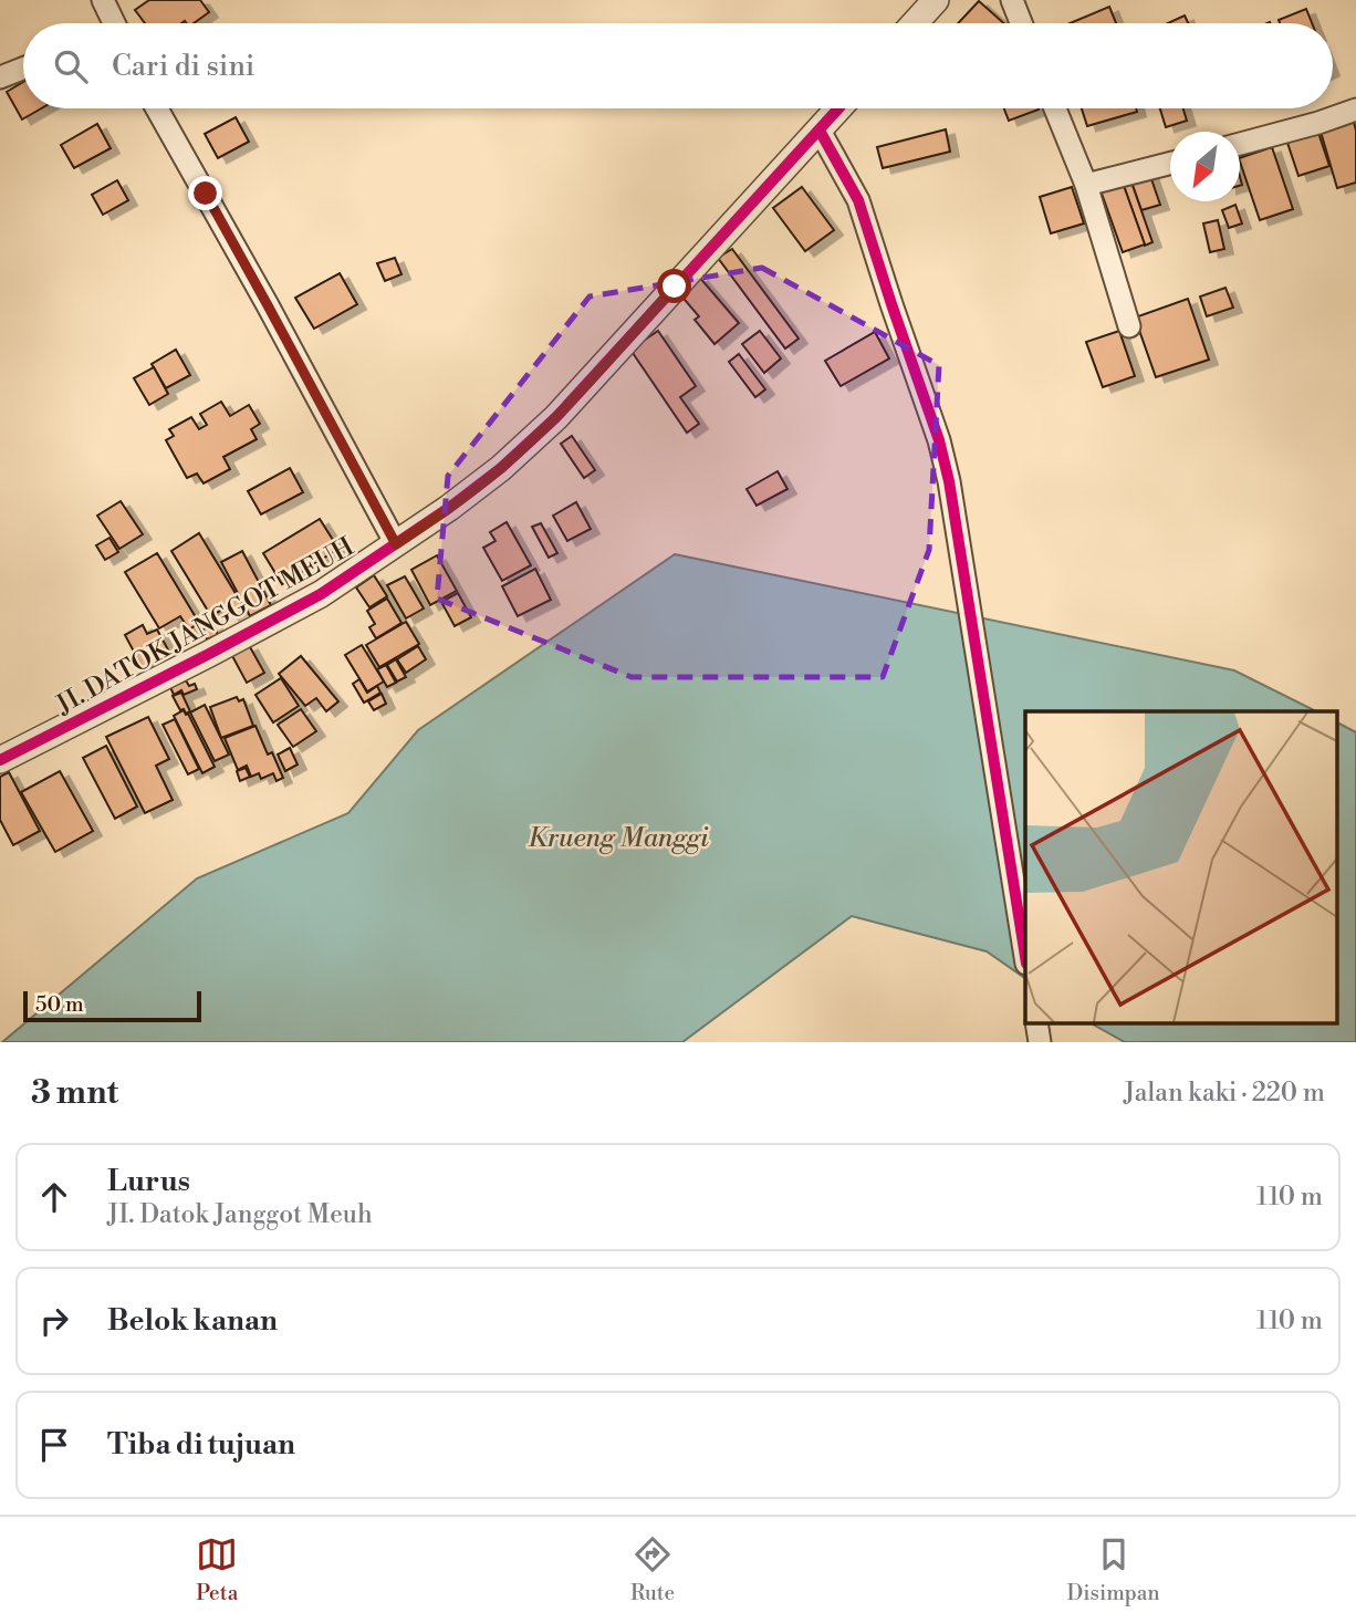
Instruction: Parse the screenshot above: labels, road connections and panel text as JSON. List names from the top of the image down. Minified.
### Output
{"streets":{"street":["JI. DATOK JANGGOT MEUH"]},"water":["Krueng Manggi"],"scale_bar":"50 m","north":"bottom left","page":{"search":"Cari di sini","scale":"50 m","heading":["3 mnt","Jalan kaki · 220 m"],"list":[["Lurus","JI. Datok Janggot Meuh","110 m"],["Belok kanan","110 m"],"Tiba di tujuan"],"nav":["Peta","Rute","Disimpan"]}}
